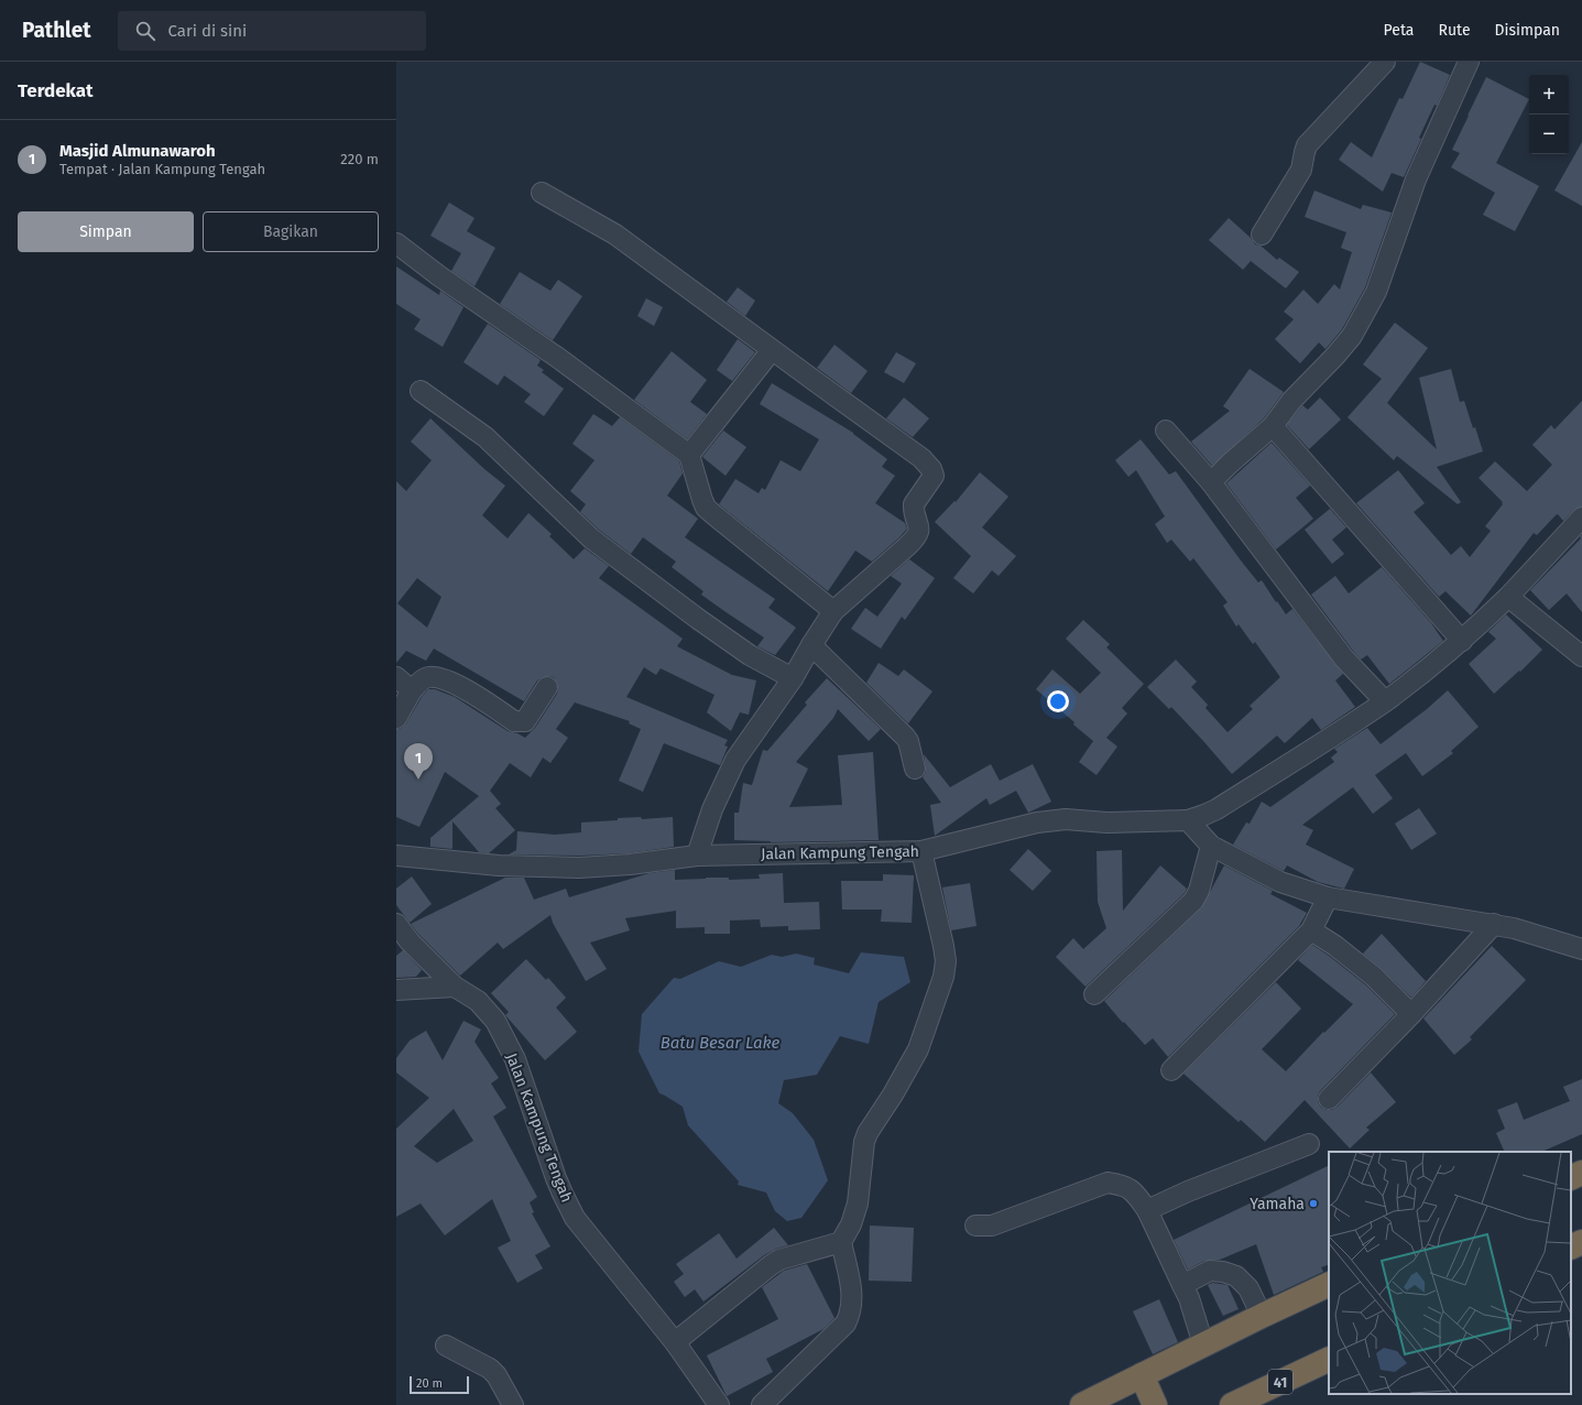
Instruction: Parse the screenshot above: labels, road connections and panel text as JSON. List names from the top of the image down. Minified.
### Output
{"streets":{"highway":["41"],"street":["Jalan Kampung Tengah"]},"water":["Batu Besar Lake"],"places":["Yamaha"],"scale_bar":"20 m","page":{"header":"Pathlet","search":"Cari di sini","nav":["Peta","Rute","Disimpan"],"heading":"Terdekat","map_buttons":["+","−"],"list":[{"mark":"1","name":"Masjid Almunawaroh","note":"Tempat · Jalan Kampung Tengah","value":"220 m"}],"buttons":["Simpan","Bagikan"],"pins":"1","scale":"20 m"}}
